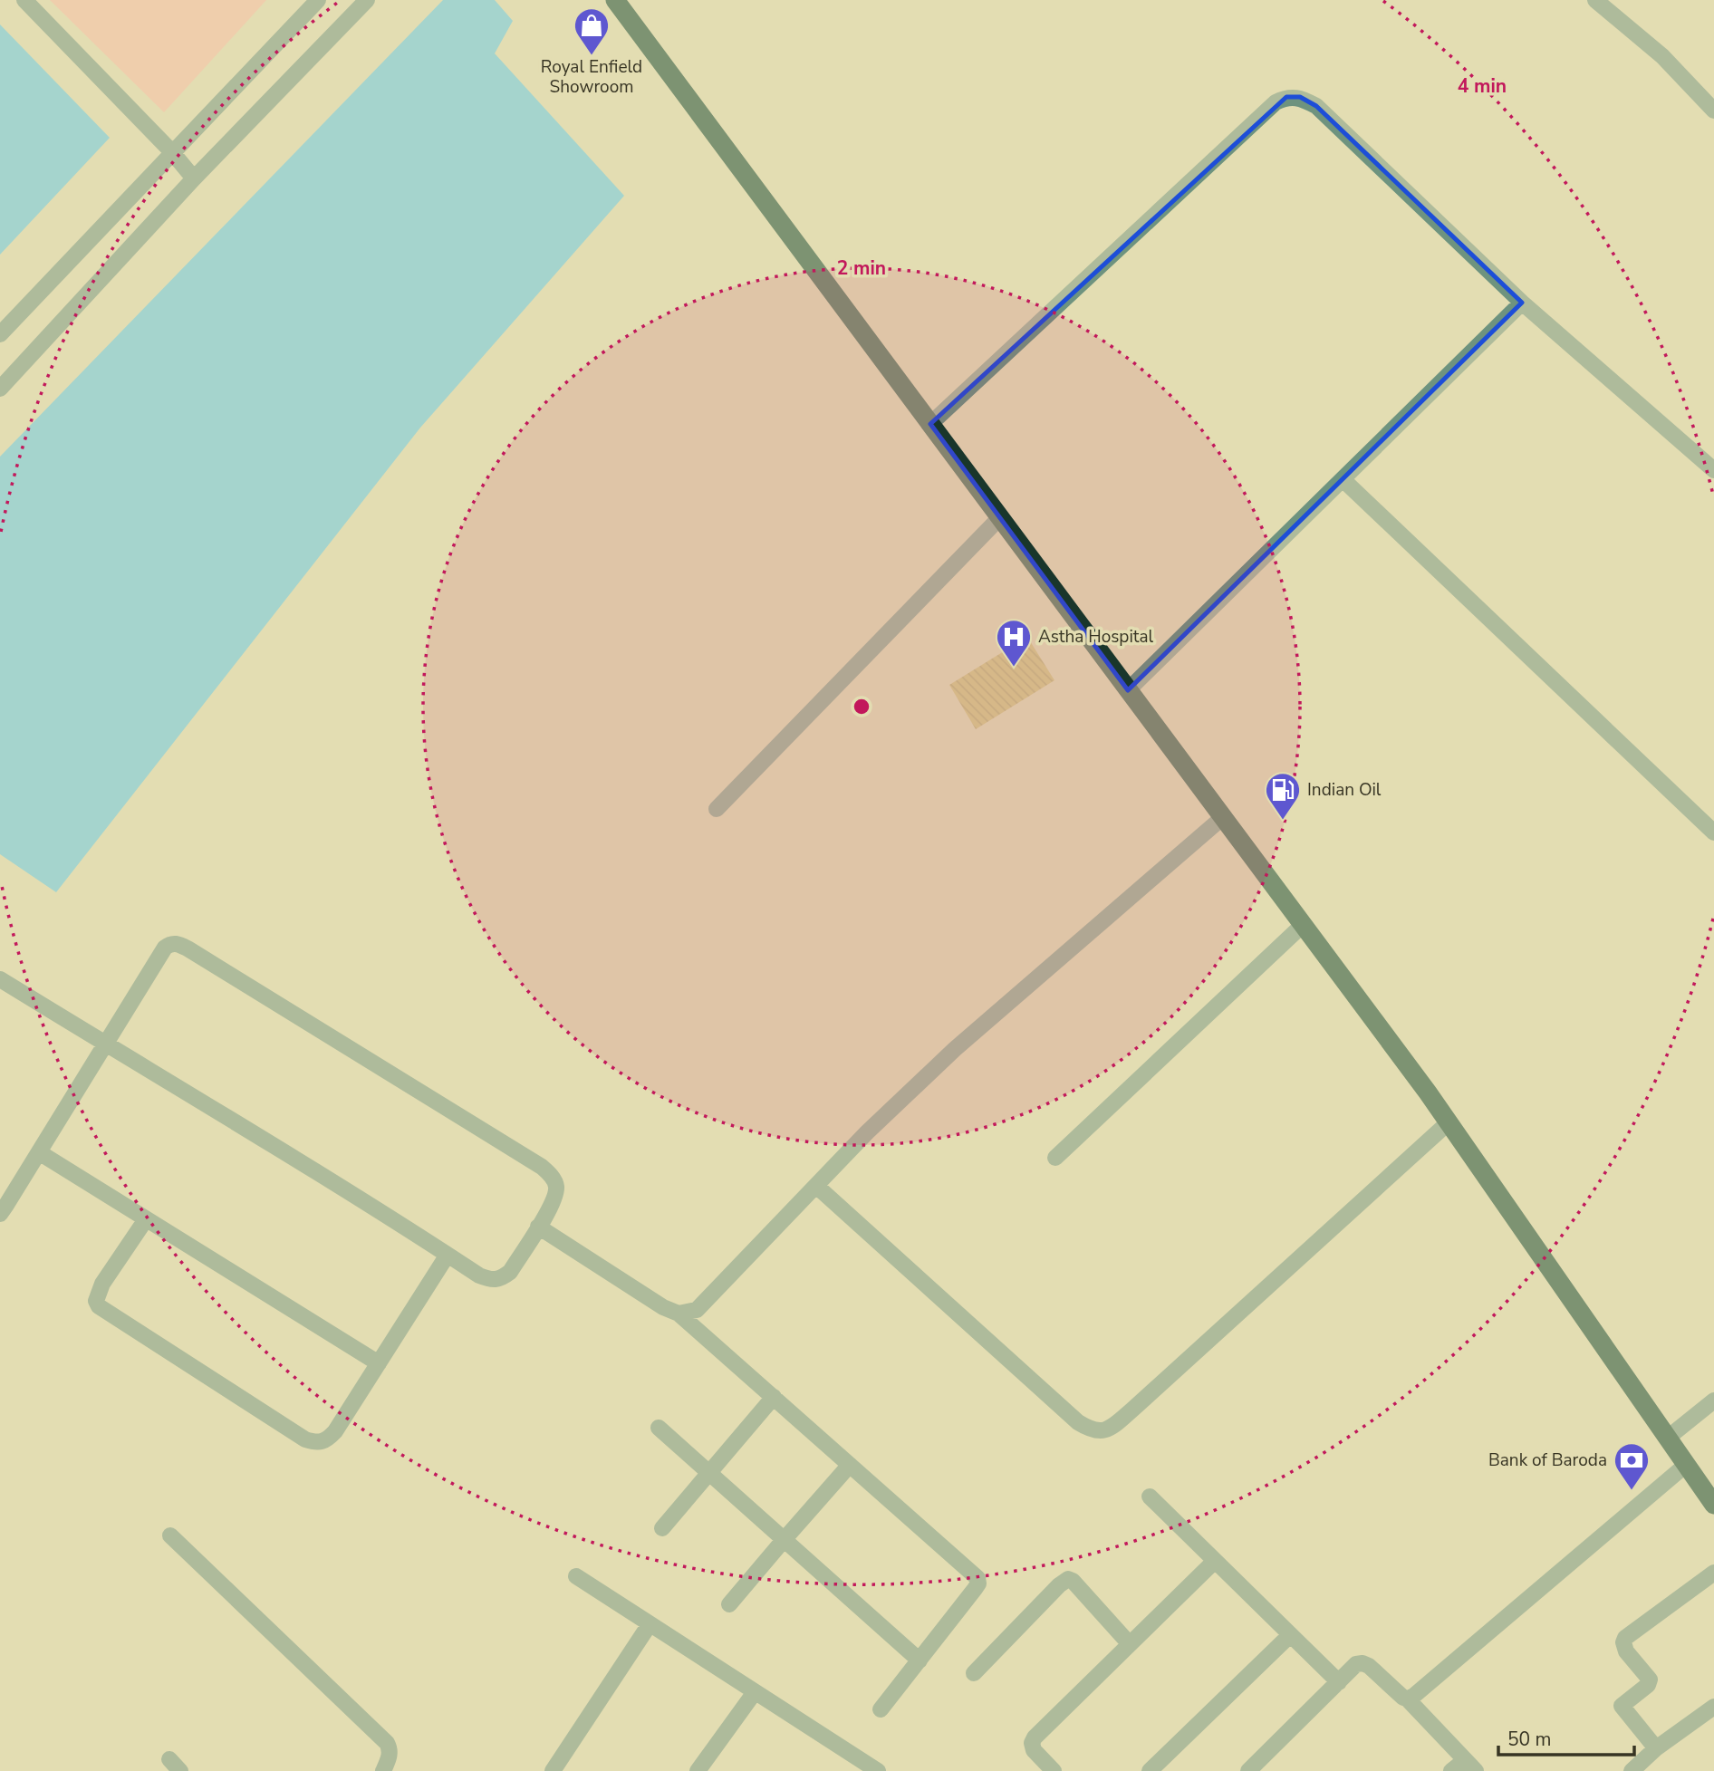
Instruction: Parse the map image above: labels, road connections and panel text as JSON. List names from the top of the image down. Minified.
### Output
{"places":{"shop":["Royal Enfield Showroom"],"hospital":["Astha Hospital"],"fuel station":["Indian Oil"],"bank":["Bank of Baroda"]},"scale_bar":"50 m","rings":["4 min","2 min"]}
